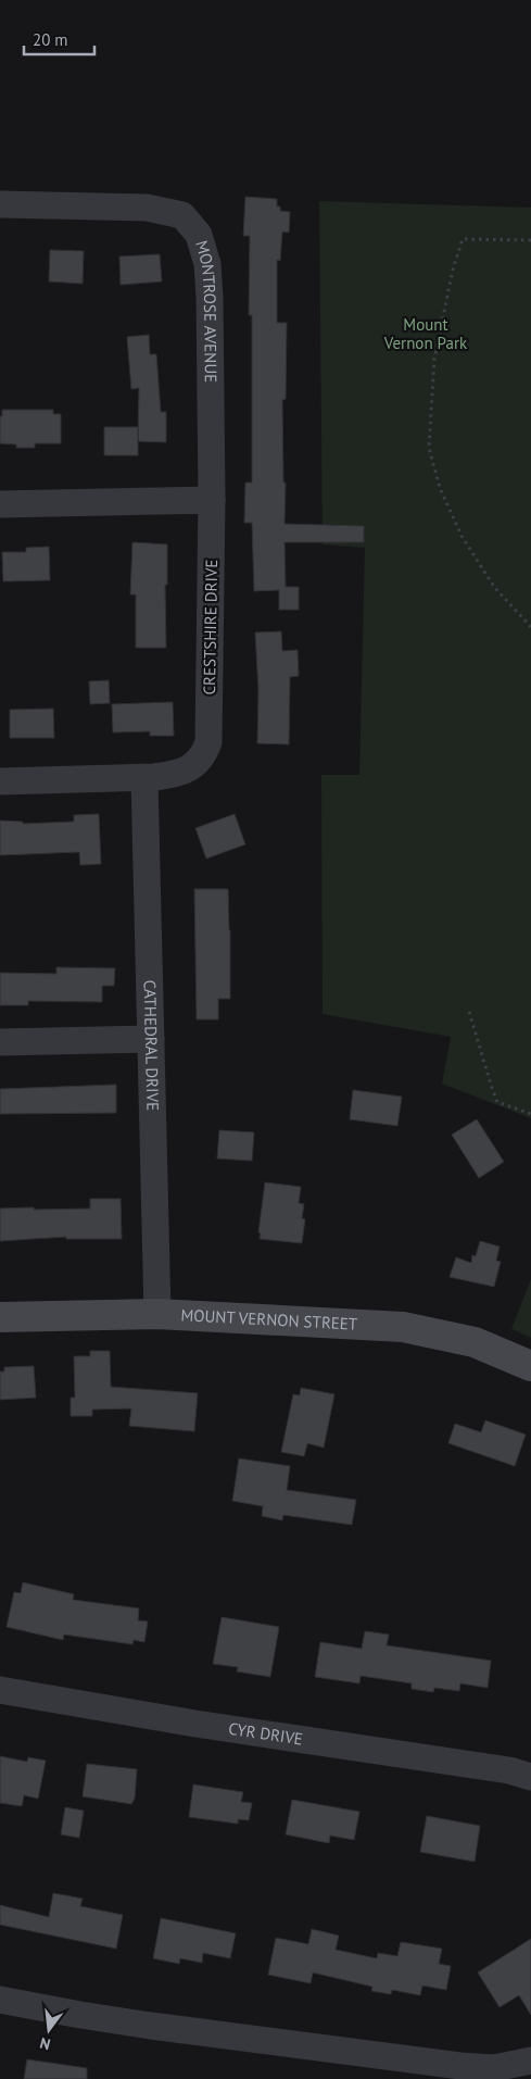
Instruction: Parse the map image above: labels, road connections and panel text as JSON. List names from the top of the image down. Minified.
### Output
{"streets":{"main road":["MOUNT VERNON STREET"],"street":["MONTROSE AVENUE","CRESTSHIRE DRIVE","CATHEDRAL DRIVE","CYR DRIVE"]},"crossings":[["MONTROSE AVENUE","CRESTSHIRE DRIVE"],["CRESTSHIRE DRIVE","CATHEDRAL DRIVE"],["CATHEDRAL DRIVE","MOUNT VERNON STREET"]],"parks":["Mount Vernon Park"],"scale_bar":"20 m","north":"bottom"}
